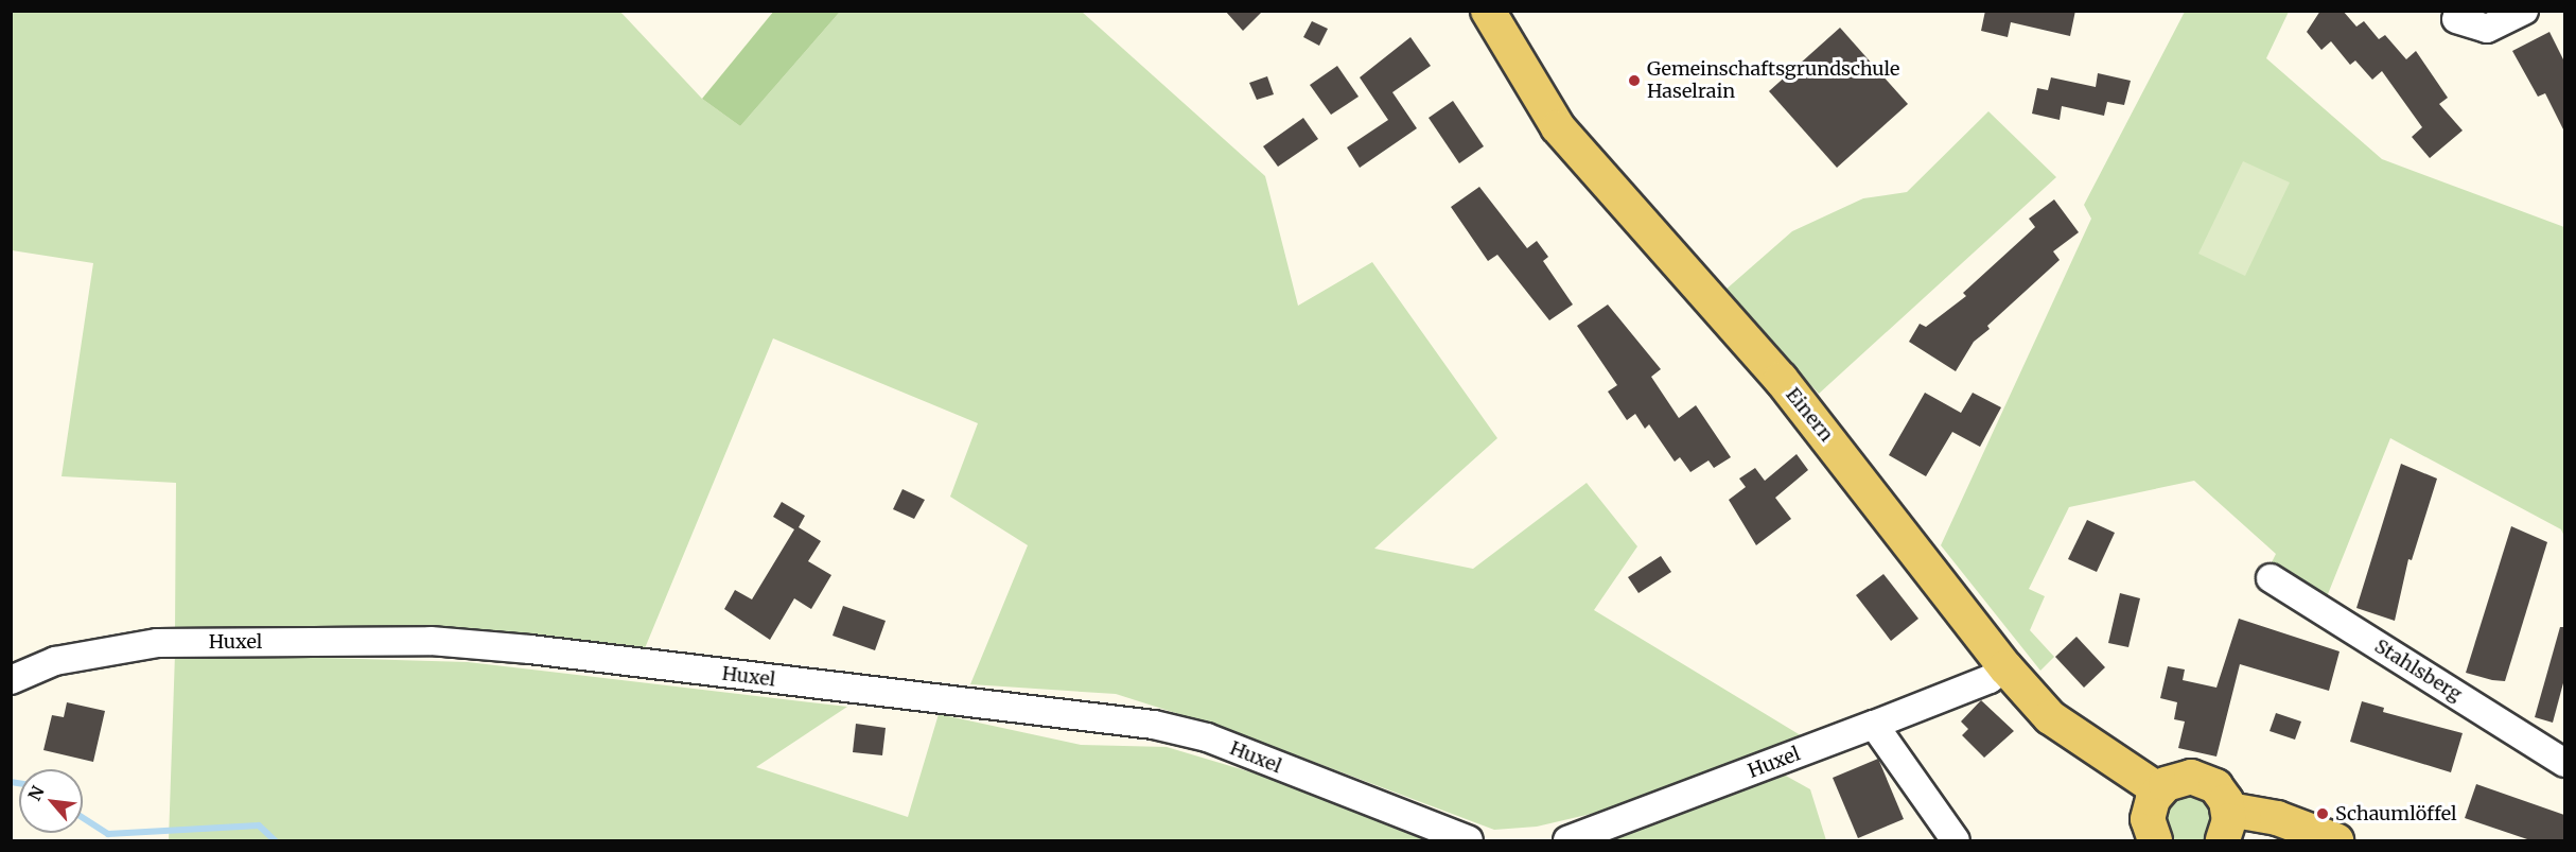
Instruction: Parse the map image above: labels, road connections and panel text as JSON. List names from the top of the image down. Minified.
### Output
{"streets":{"main road":["Einern"],"street":["Huxel","Stahlsberg"]},"crossings":[["Einern","Huxel"]],"places":["Gemeinschaftsgrundschule Haselrain","Schaumlöffel"],"north":"top left"}
